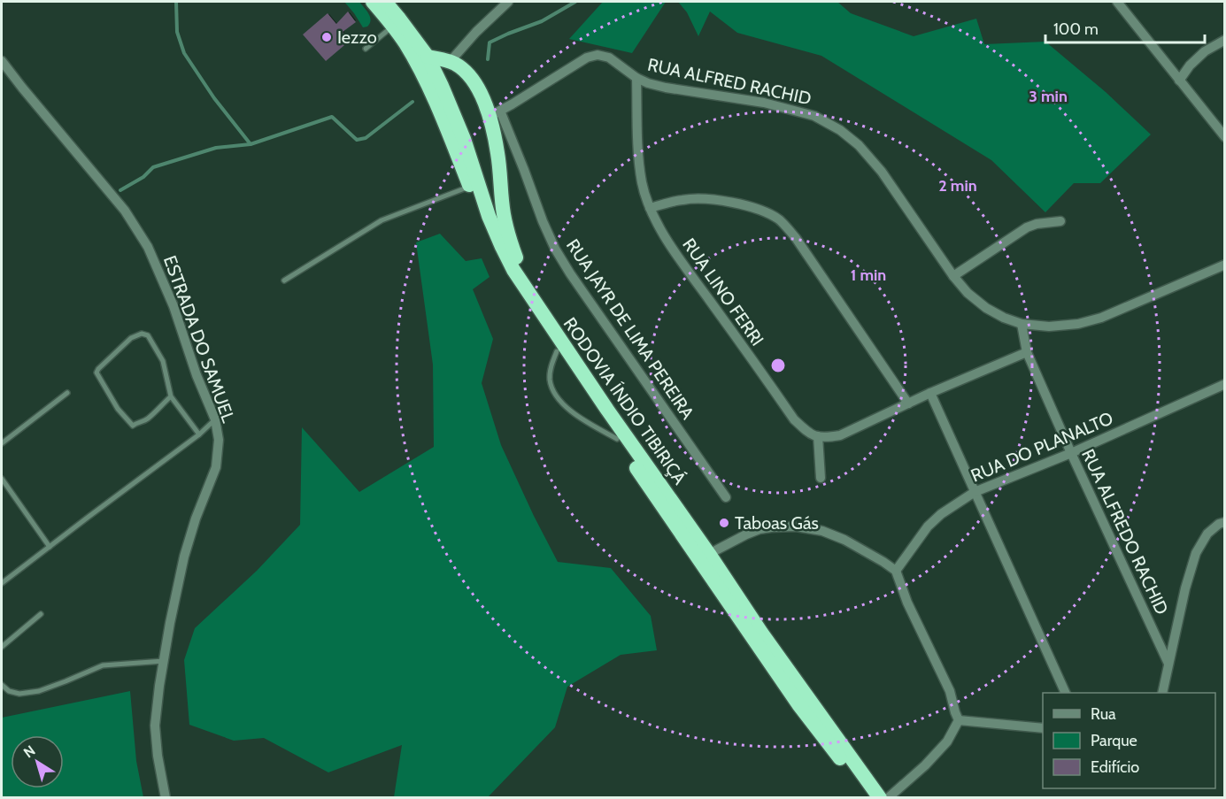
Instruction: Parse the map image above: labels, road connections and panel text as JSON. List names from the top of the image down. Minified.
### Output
{"streets":{"highway":["RODOVIA ÍNDIO TIBIRIÇÁ"],"street":["RUA ALFRED RACHID","RUA LINO FERRI","RUA JAYR DE LIMA PEREIRA","ESTRADA DO SAMUEL","RUA DO PLANALTO","RUA ALFREDO RACHID"]},"crossings":[["RUA ALFRED RACHID","RUA LINO FERRI"],["RUA ALFRED RACHID","RUA JAYR DE LIMA PEREIRA"],["RUA ALFRED RACHID","RUA ALFREDO RACHID"],["RUA DO PLANALTO","RUA ALFREDO RACHID"]],"places":["Iezzo","Taboas Gás"],"legend":["Rua","Parque","Edifício"],"scale_bar":"100 m","north":"top left","rings":["3 min","2 min","1 min"]}
